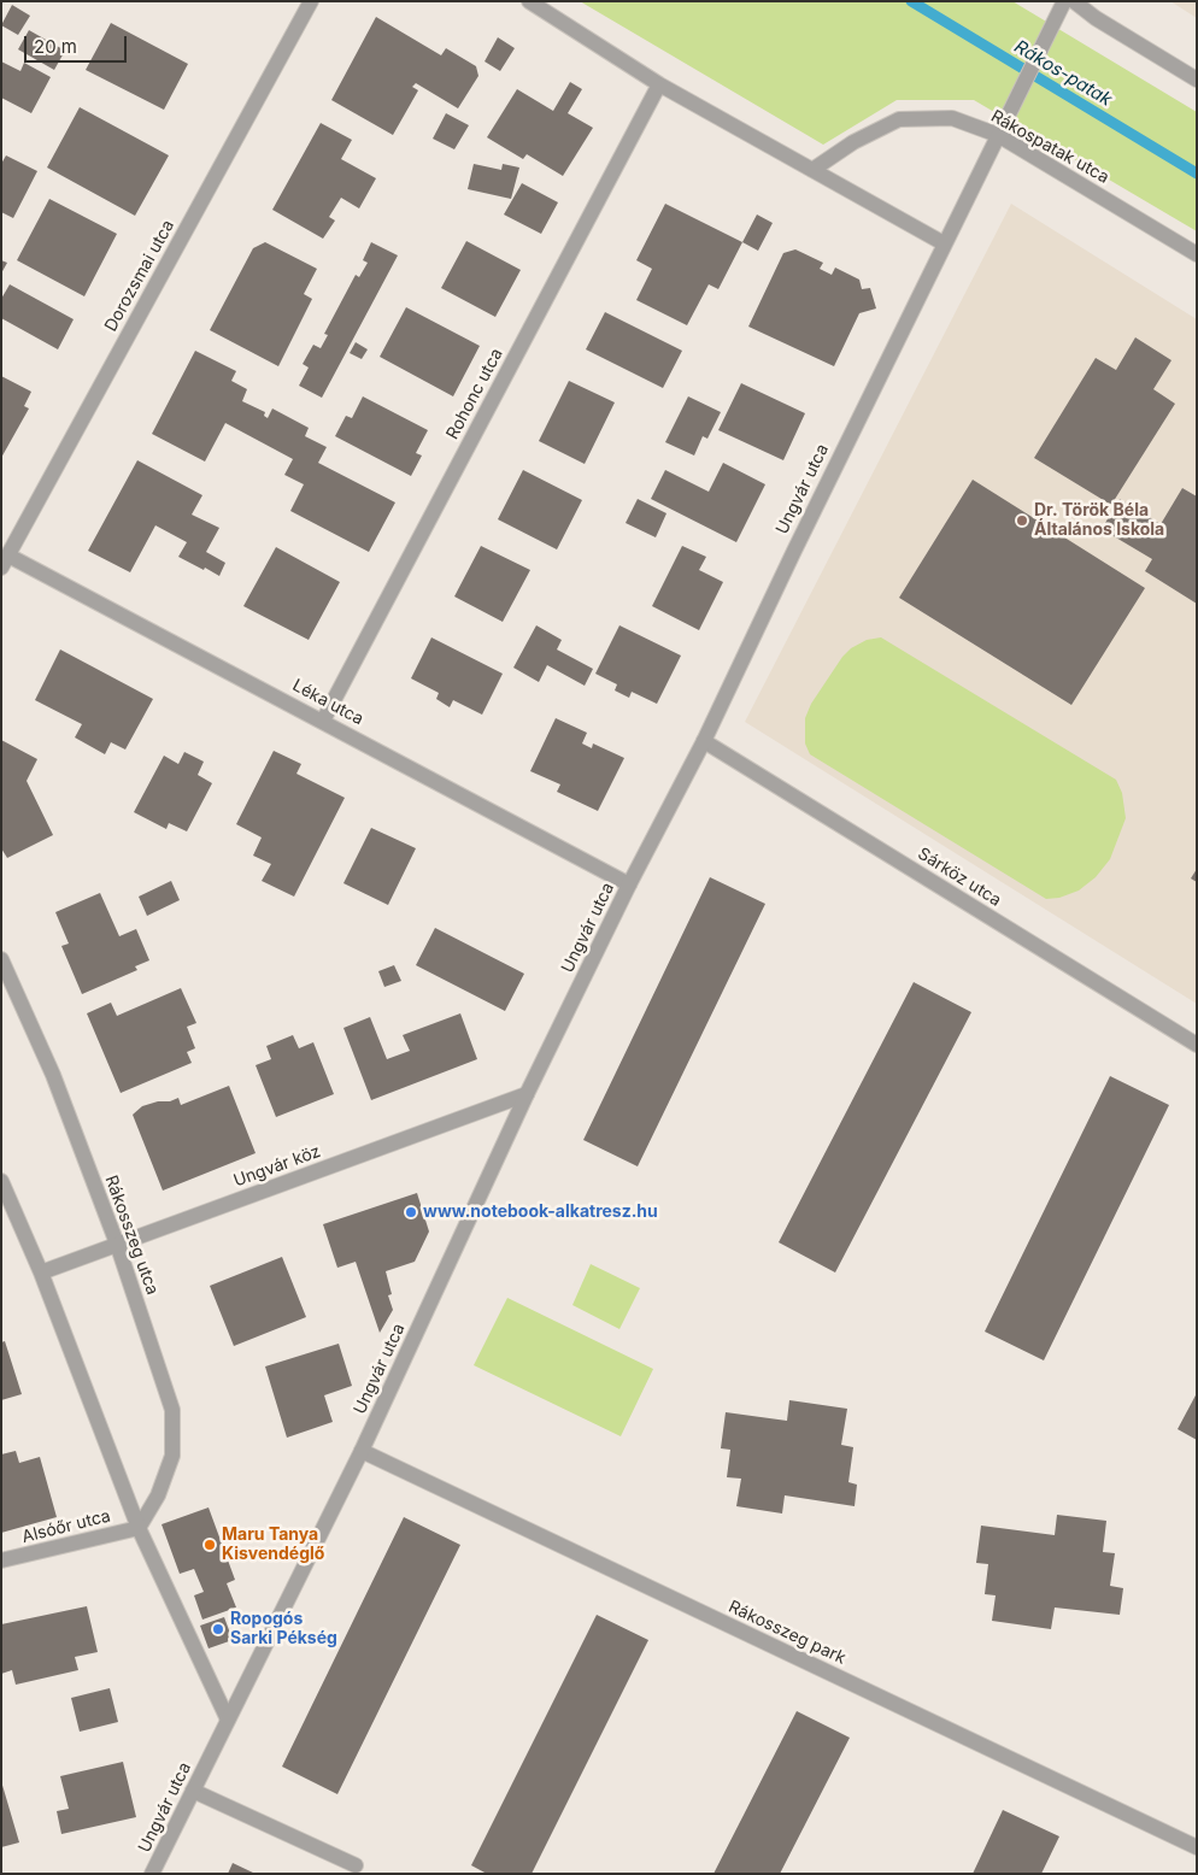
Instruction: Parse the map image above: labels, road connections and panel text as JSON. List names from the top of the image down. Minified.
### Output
{"streets":{"street":["Rákospatak utca","Dorozsmai utca","Rohonc utca","Ungvár utca","Léka utca","Sárköz utca","Ungvár köz","Rákosszeg utca","Alsóőr utca","Rákosszeg park"]},"crossings":[["Rákospatak utca","Ungvár utca"],["Dorozsmai utca","Léka utca"],["Rohonc utca","Léka utca"],["Ungvár utca","Léka utca"],["Ungvár utca","Sárköz utca"],["Ungvár utca","Ungvár köz"],["Ungvár utca","Rákosszeg park"],["Ungvár köz","Rákosszeg utca"],["Rákosszeg utca","Alsóőr utca"]],"water":["Rákos-patak"],"places":["Dr. Török Béla Általános Iskola","www.notebook-alkatresz.hu","Maru Tanya Kisvendéglő","Ropogós Sarki Pékség"],"scale_bar":"20 m"}
